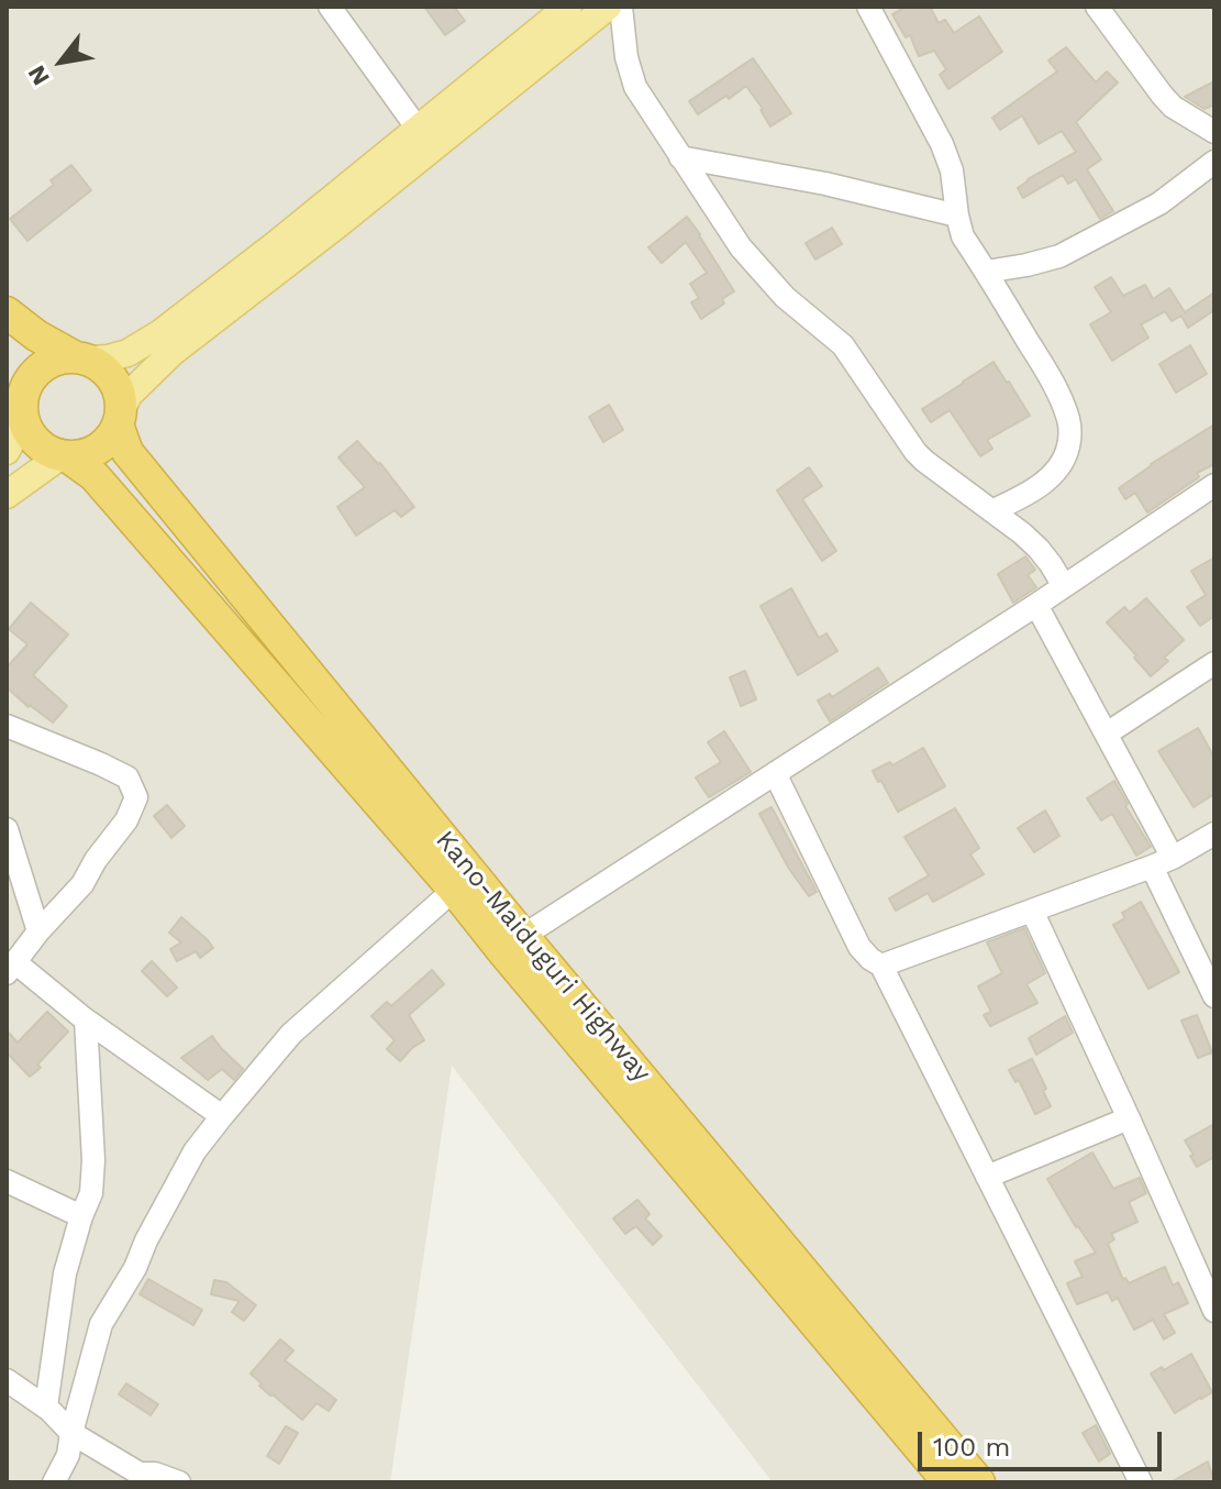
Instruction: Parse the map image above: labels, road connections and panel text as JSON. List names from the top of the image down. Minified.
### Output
{"streets":{"highway":["Kano-Maiduguri Highway"]},"scale_bar":"100 m","north":"bottom left"}
